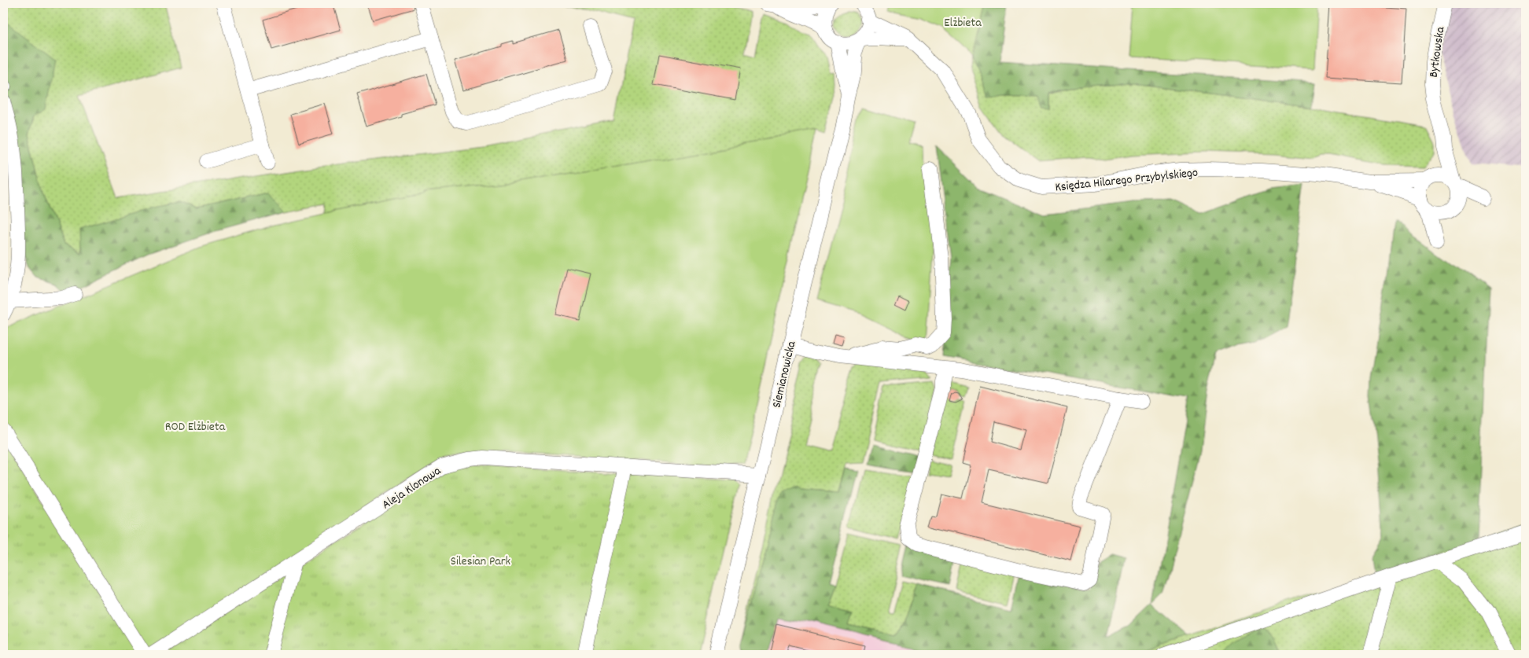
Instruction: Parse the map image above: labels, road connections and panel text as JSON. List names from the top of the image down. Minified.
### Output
{"streets":{"street":["Bytkowska","Księdza Hilarego Przybylskiego","Siemianowicka","Aleja Klonowa"]},"crossings":[["Bytkowska","Księdza Hilarego Przybylskiego"],["Księdza Hilarego Przybylskiego","Siemianowicka"],["Siemianowicka","Aleja Klonowa"]],"parks":["Elżbieta","ROD Elżbieta","Silesian Park"]}
